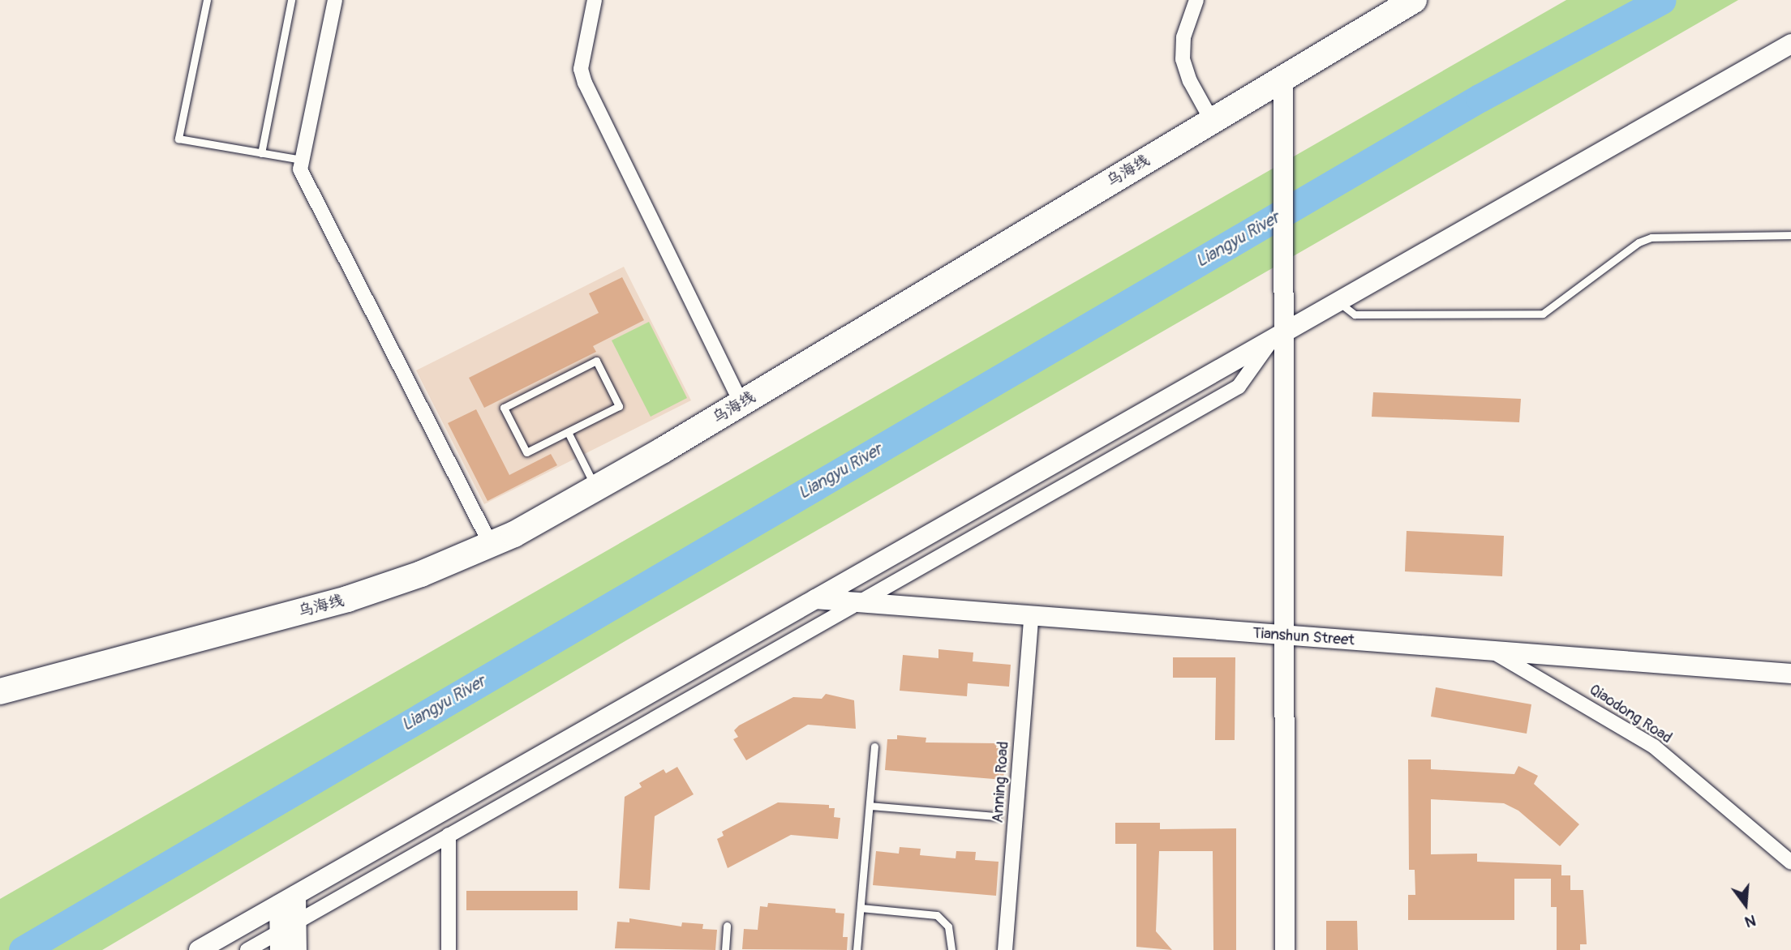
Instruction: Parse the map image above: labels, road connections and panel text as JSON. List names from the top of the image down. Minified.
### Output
{"streets":{"highway":["乌海线"],"main road":["Tianshun Street"],"street":["Qiaodong Road","Anning Road"]},"crossings":[["Tianshun Street","Qiaodong Road"],["Tianshun Street","Anning Road"]],"water":["Liangyu River"],"north":"bottom"}
